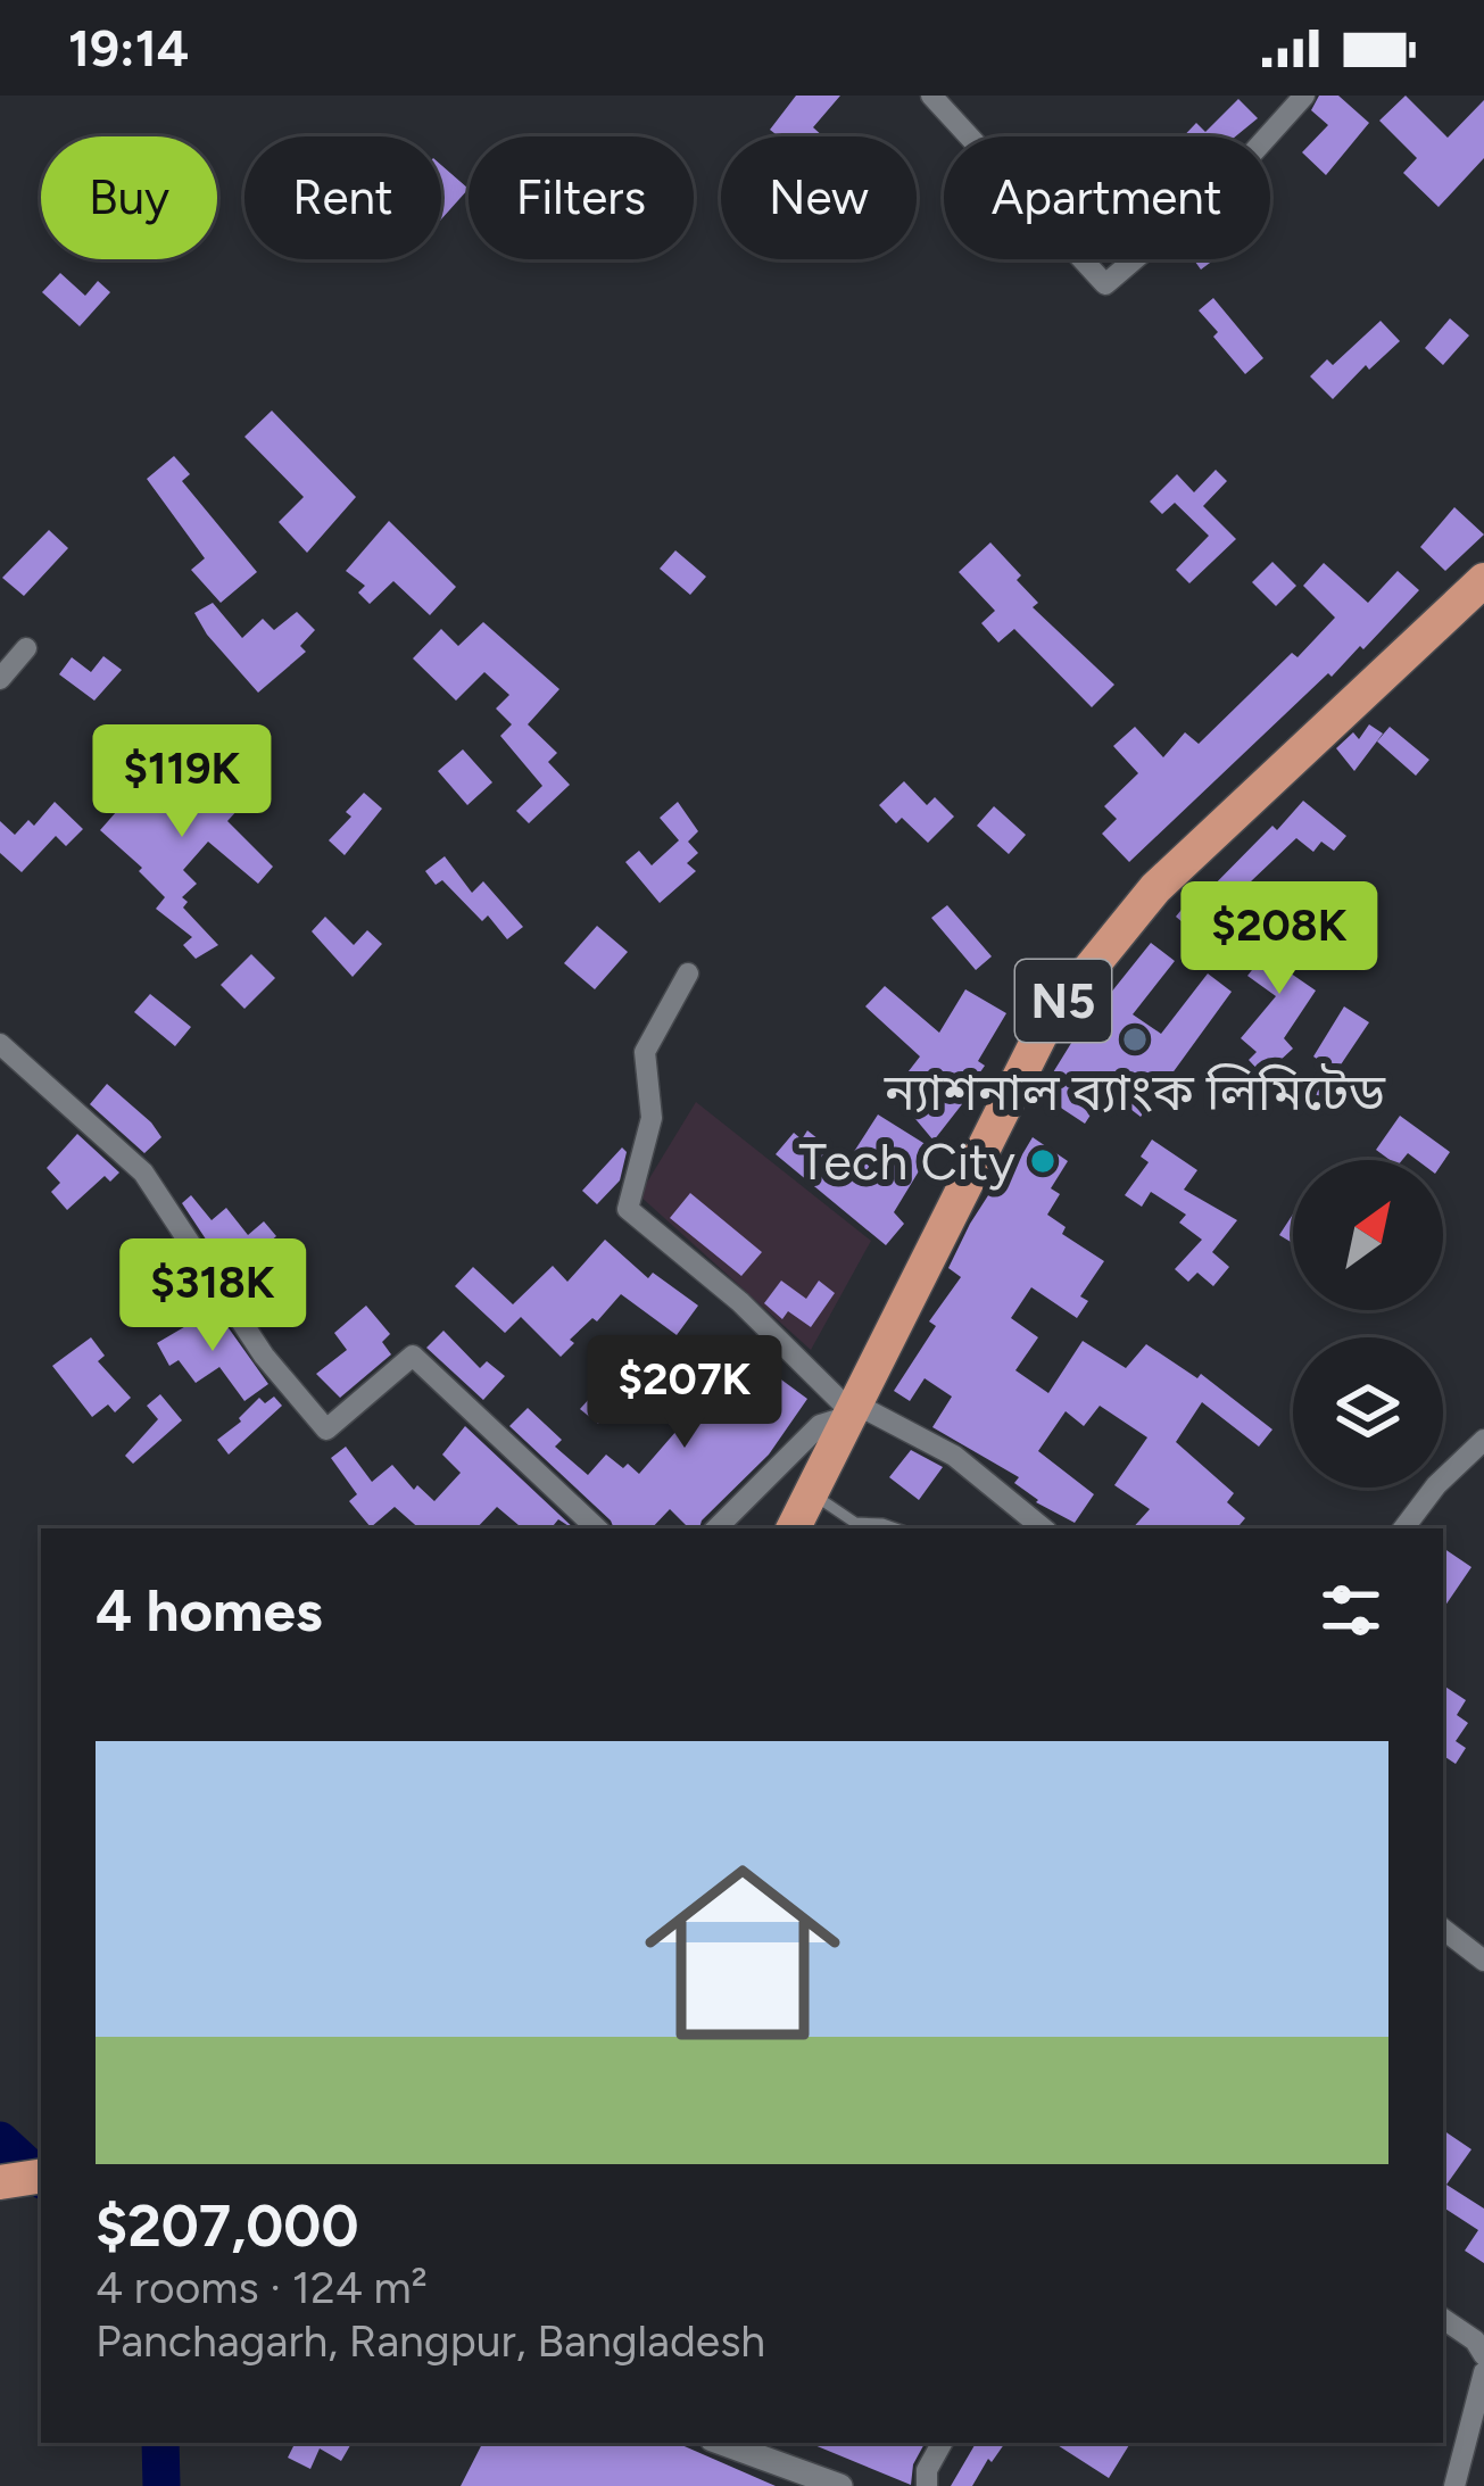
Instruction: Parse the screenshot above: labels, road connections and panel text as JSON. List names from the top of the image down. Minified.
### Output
{"streets":{"highway":["N5"]},"places":["ন্যাশনাল ব্যাংক লিমিটেড","Tech City"],"north":"top right","page":{"status":"19:14","chip":["Buy","Rent","Filters","New","Apartment"],"price":["$119K","$208K","$318K","$207K"],"heading":"4 homes","list":[{"name":"$207,000","note":"4 rooms · 124 m² · Panchagarh, Rangpur, Bangladesh"}]}}
